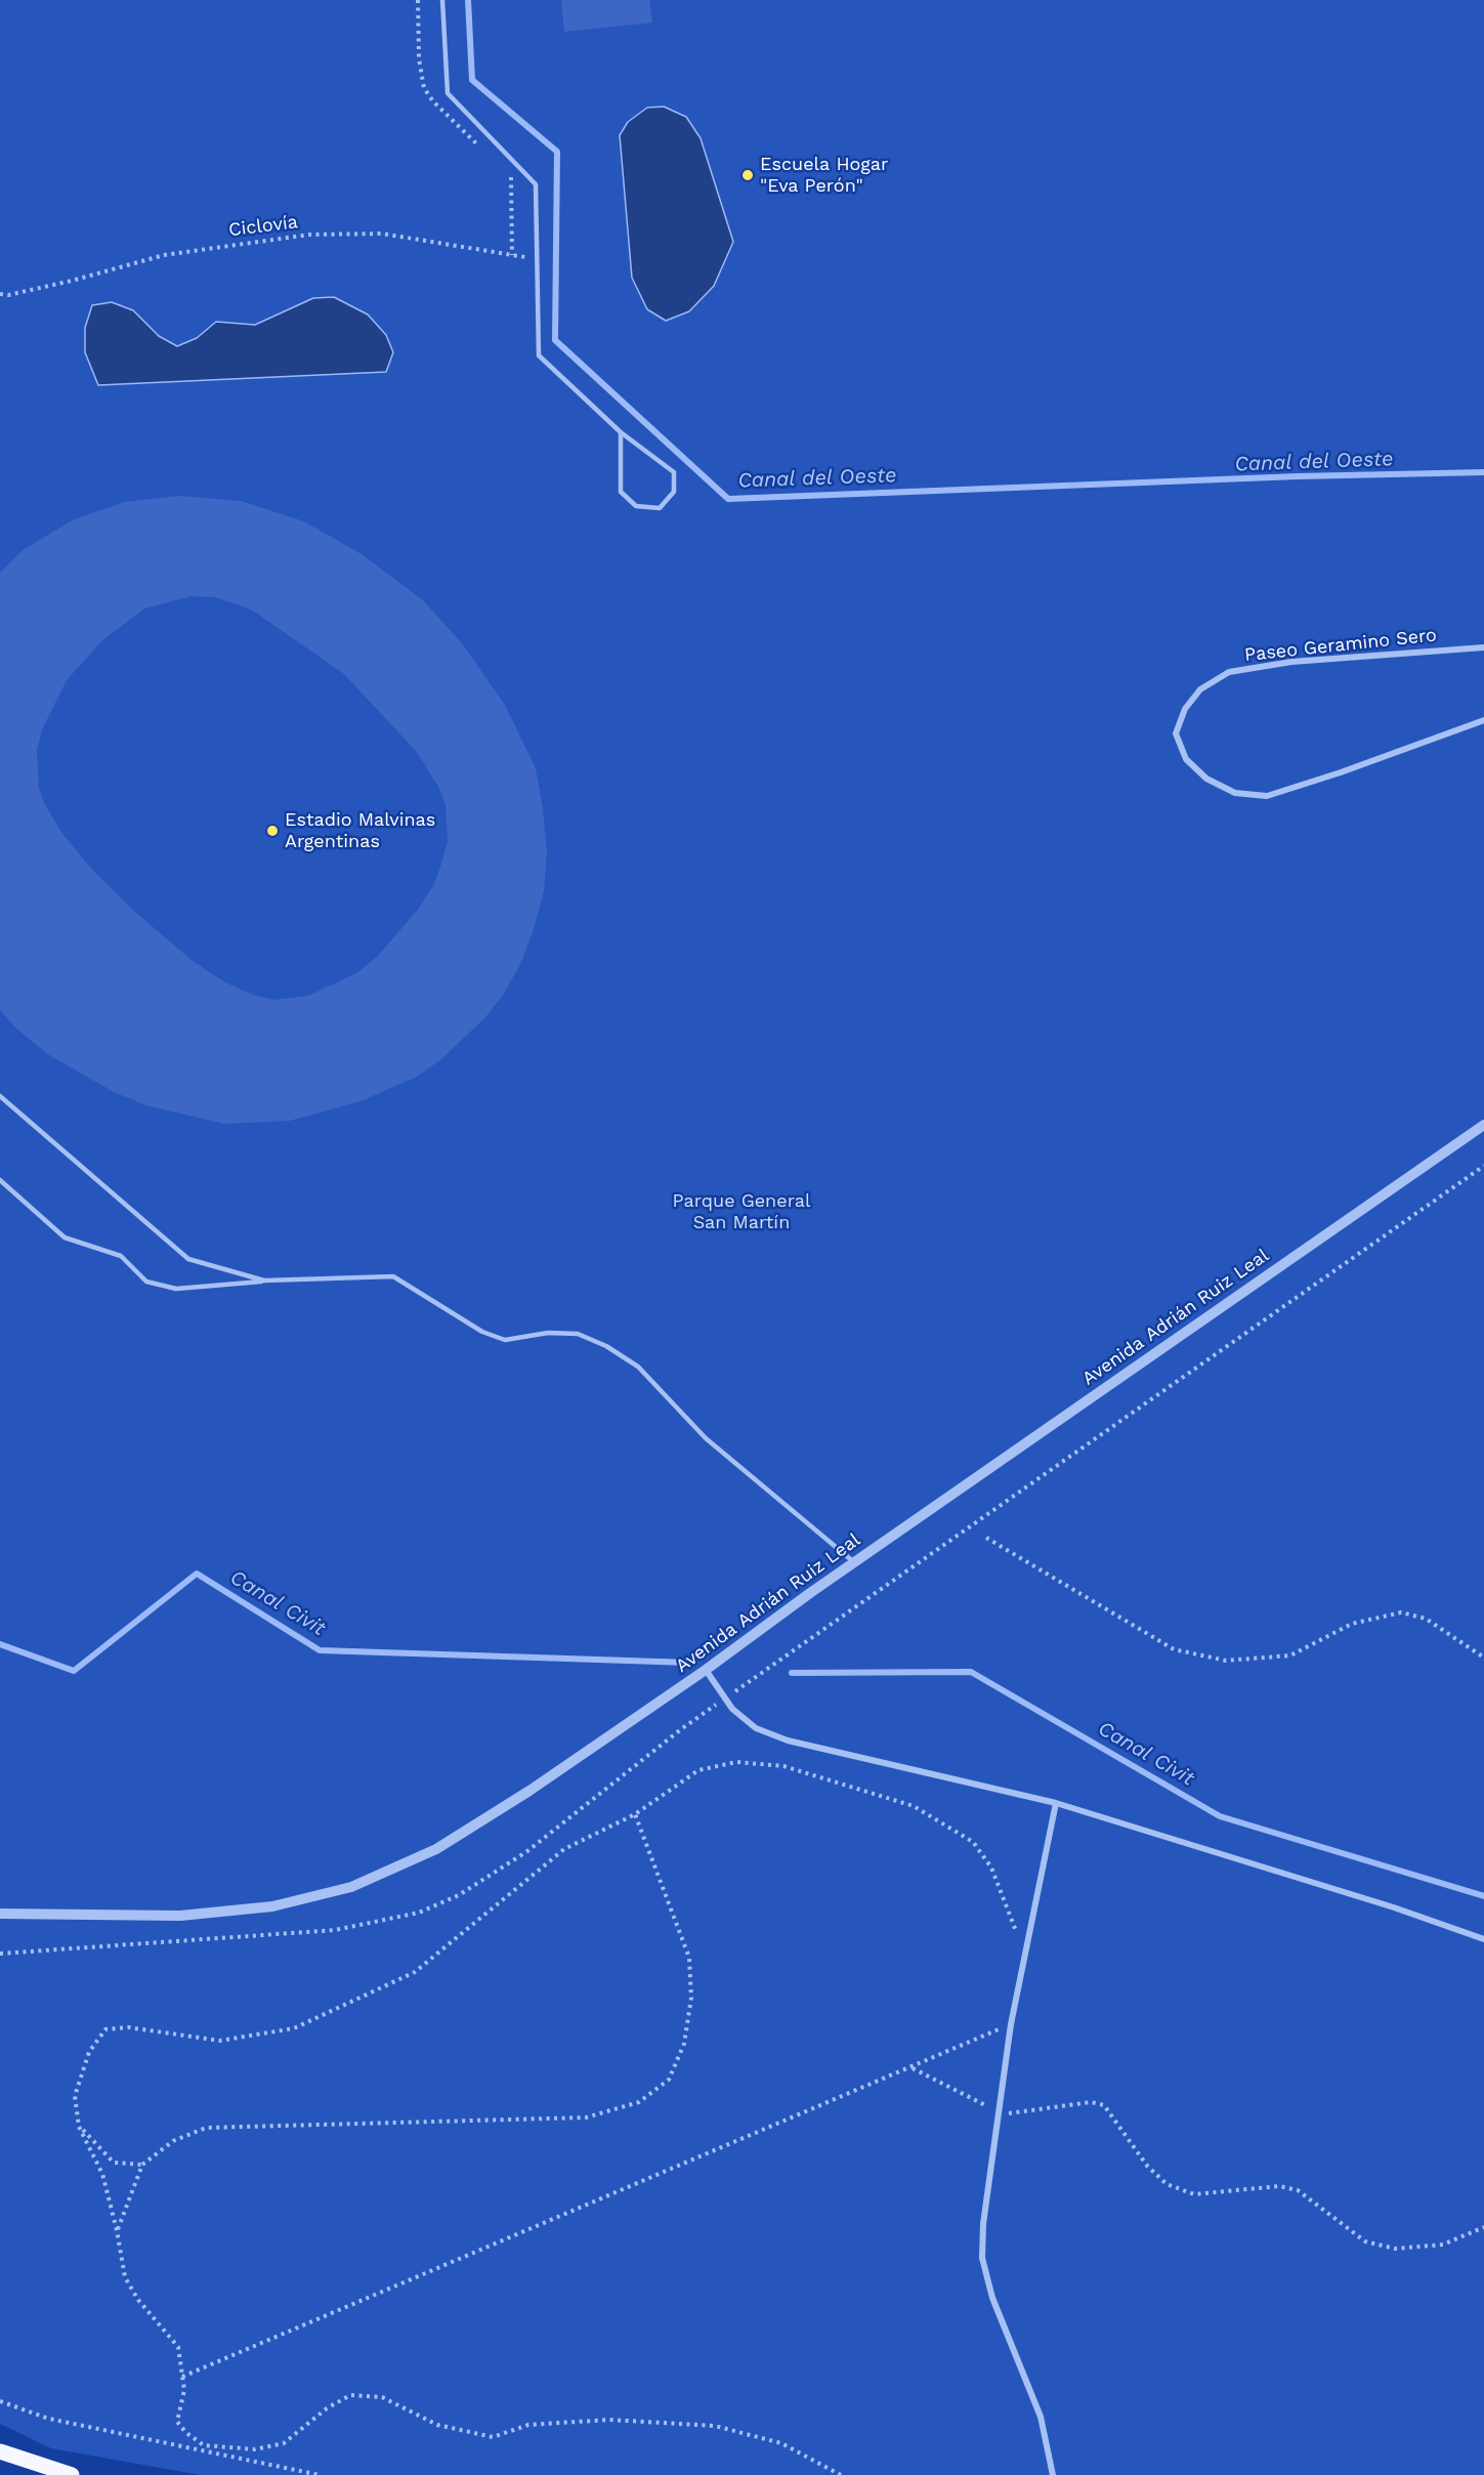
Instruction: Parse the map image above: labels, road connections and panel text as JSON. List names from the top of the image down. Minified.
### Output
{"streets":{"street":["Paseo Geramino Sero","Avenida Adrián Ruiz Leal"],"path":["Ciclovía"]},"water":["Canal del Oeste","Canal Civit"],"parks":["Parque General San Martín"],"places":["Escuela Hogar \"Eva Perón\"","Estadio Malvinas Argentinas"]}
